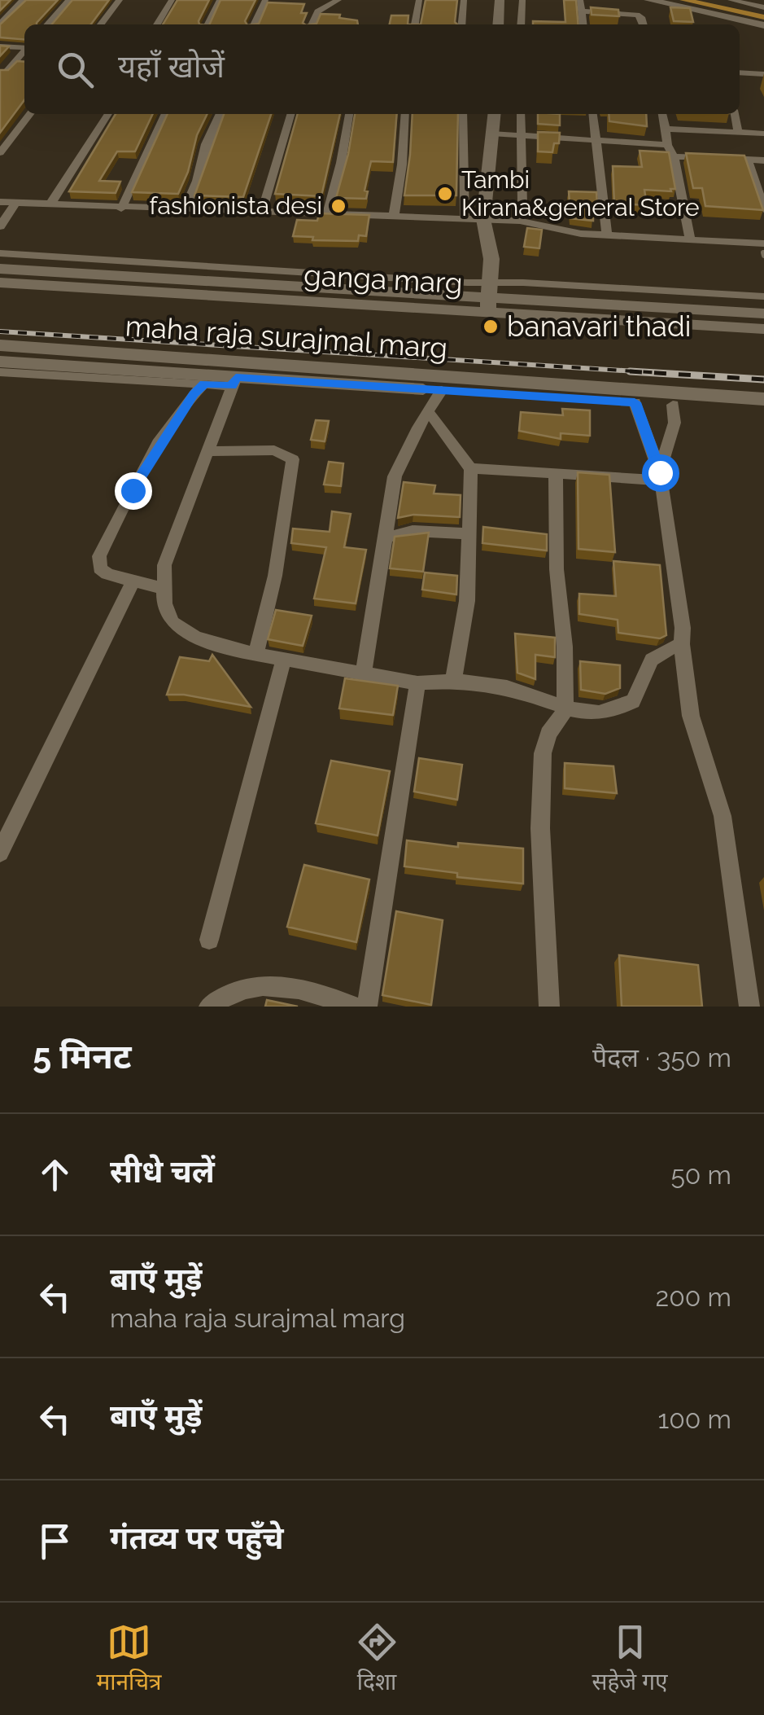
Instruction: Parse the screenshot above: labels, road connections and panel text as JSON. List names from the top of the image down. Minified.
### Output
{"streets":{"street":["ganga marg","maha raja surajmal marg"]},"places":["Tambi Kirana&general Store","fashionista desi","banavari thadi"],"page":{"search":"यहाँ खोजें","heading":["5 मिनट","पैदल · 350 m"],"list":[["सीधे चलें","50 m"],["बाएँ मुड़ें","maha raja surajmal marg","200 m"],["बाएँ मुड़ें","100 m"],"गंतव्य पर पहुँचे"],"nav":["मानचित्र","दिशा","सहेजे गए"]}}
